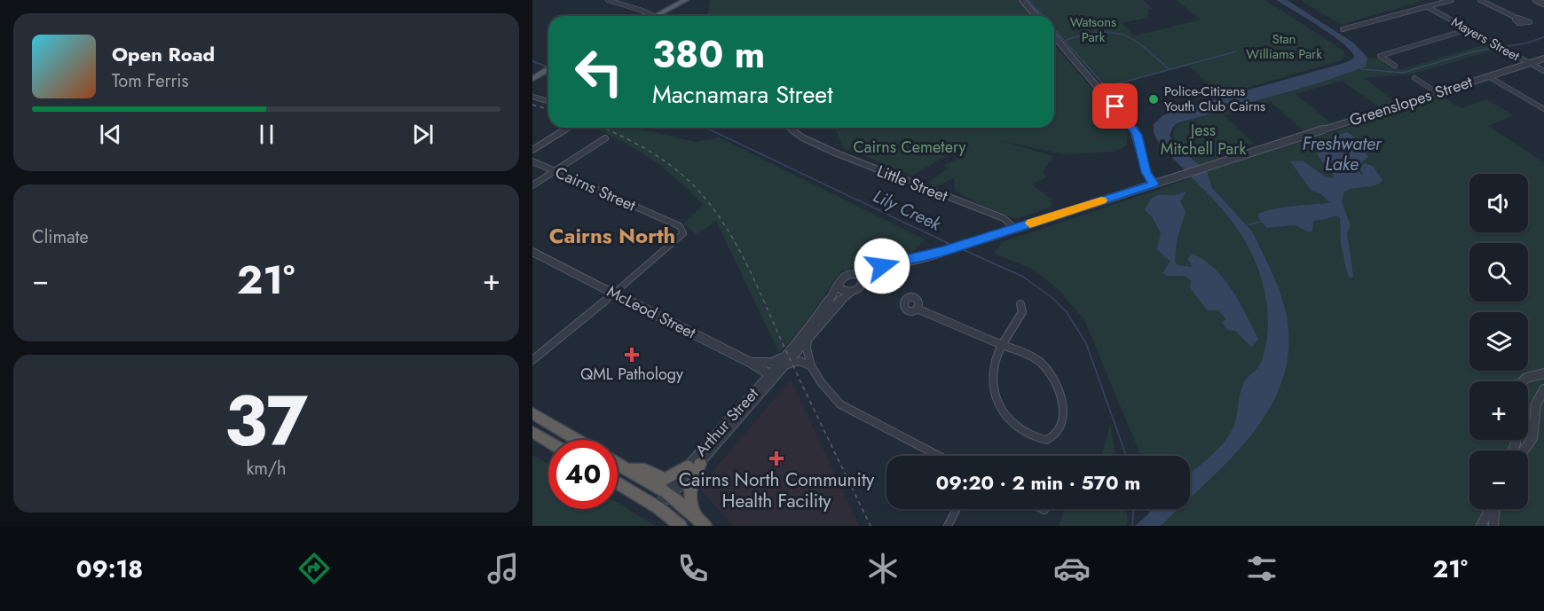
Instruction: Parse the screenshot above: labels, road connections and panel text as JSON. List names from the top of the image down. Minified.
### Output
{"streets":{"street":["Mayers Street","Greenslopes Street","Little Street","Cairns Street","McLeod Street","Arthur Street"]},"crossings":[["Mayers Street","Greenslopes Street"],["Greenslopes Street","Little Street"],["Greenslopes Street","Arthur Street"],["Cairns Street","McLeod Street"],["McLeod Street","Arthur Street"]],"districts":["Cairns North"],"water":["Freshwater Lake","Lily Creek"],"parks":["Watsons Park","Stan Williams Park","Jess Mitchell Park","Cairns Cemetery"],"places":{"other":["Police-Citizens Youth Club Cairns"],"health":["QML Pathology","Cairns North Community Health Facility"]},"page":{"turn":["380 m","Macnamara Street"],"song":["Open Road","Tom Ferris"],"map_buttons":["+","−"],"tile":["Climate",["37","km/h"]],"heat":["−","21°","+"],"limit":"40","trip":"09:20 · 2 min · 570 m","tabs":["09:18","21°"]}}
